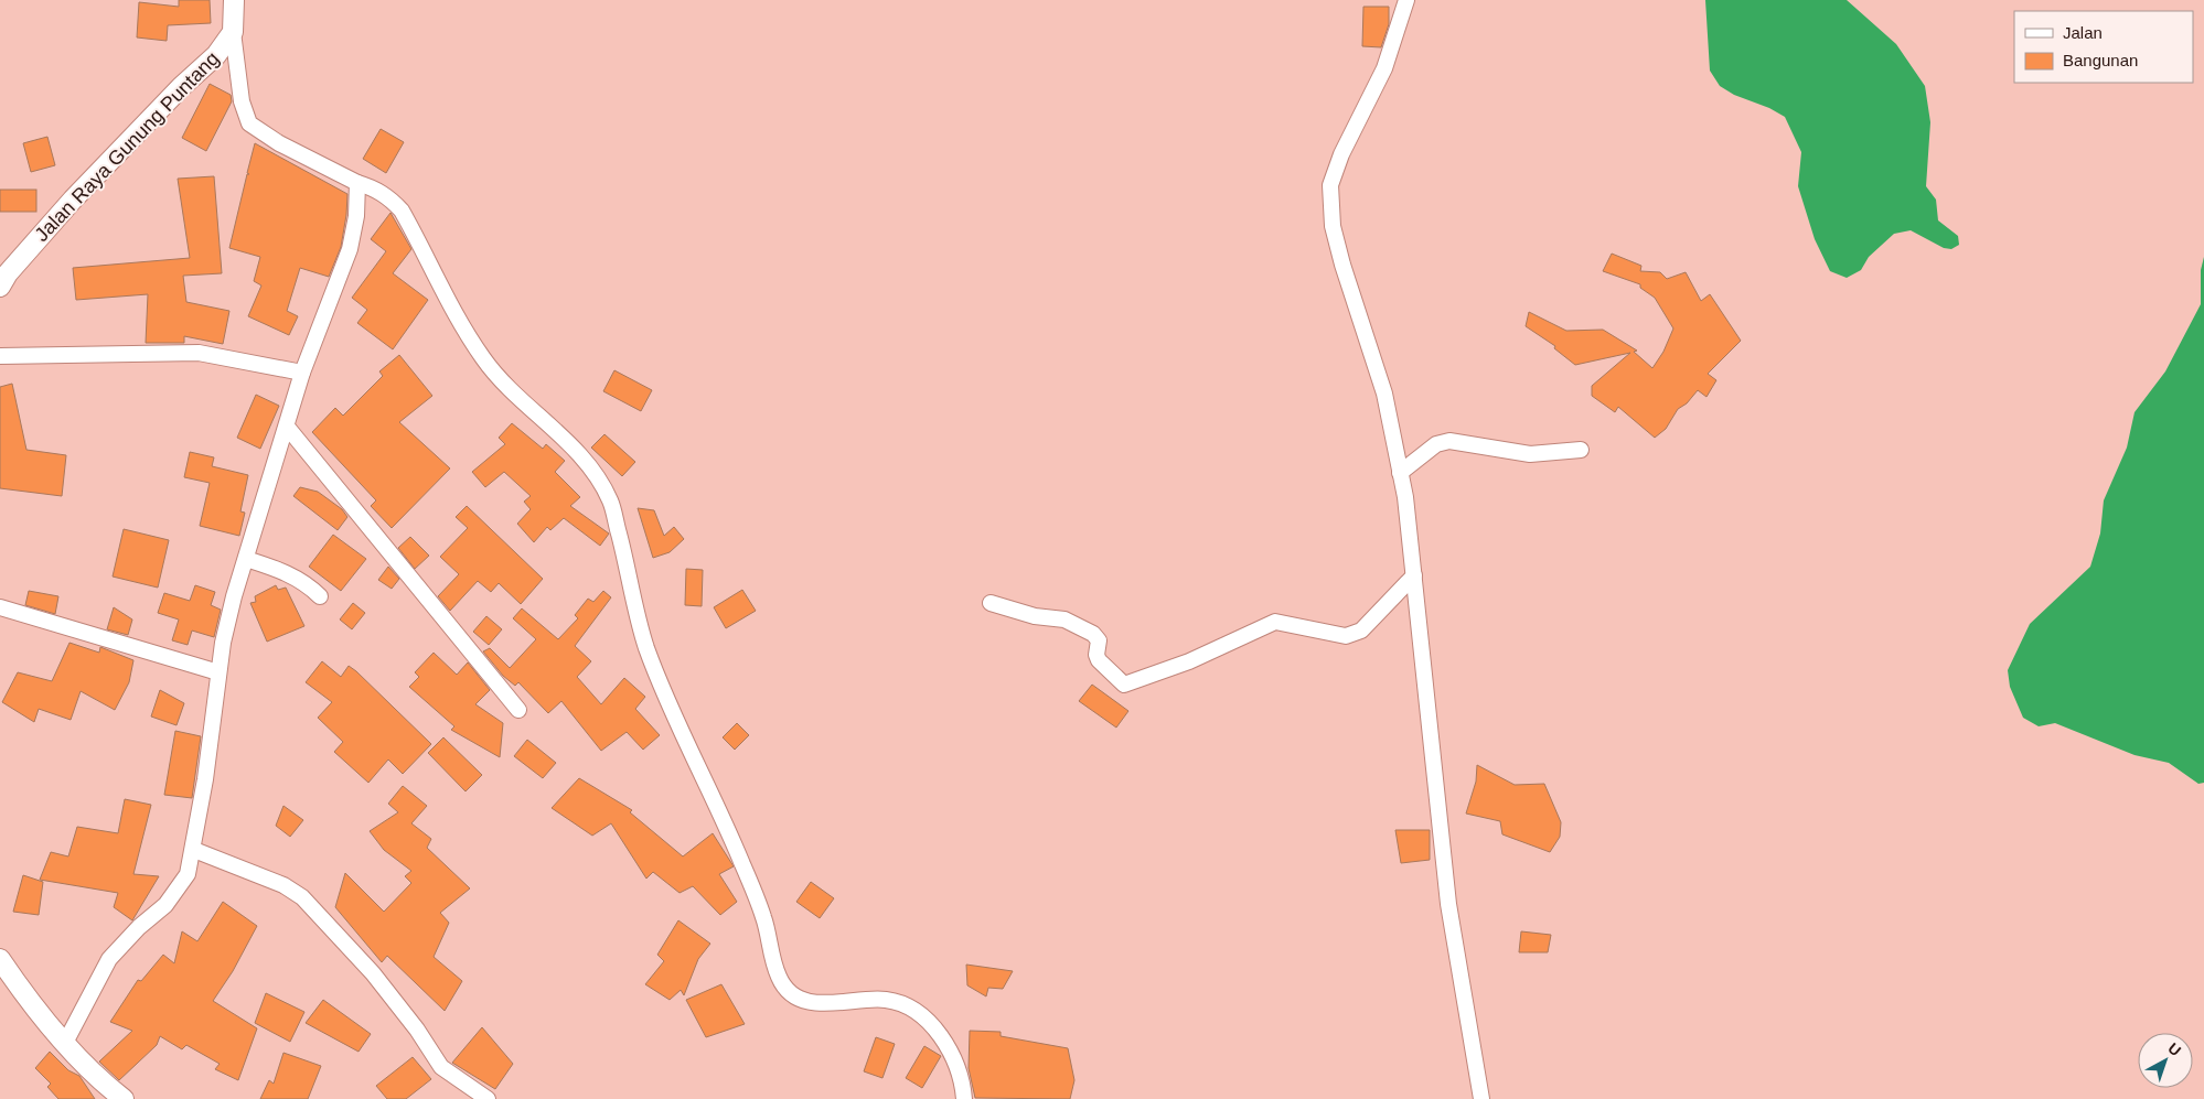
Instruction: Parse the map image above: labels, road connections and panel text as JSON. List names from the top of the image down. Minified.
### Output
{"streets":{"street":["Jalan Raya Gunung Puntang"]},"legend":["Jalan","Bangunan"],"north":"top right"}
